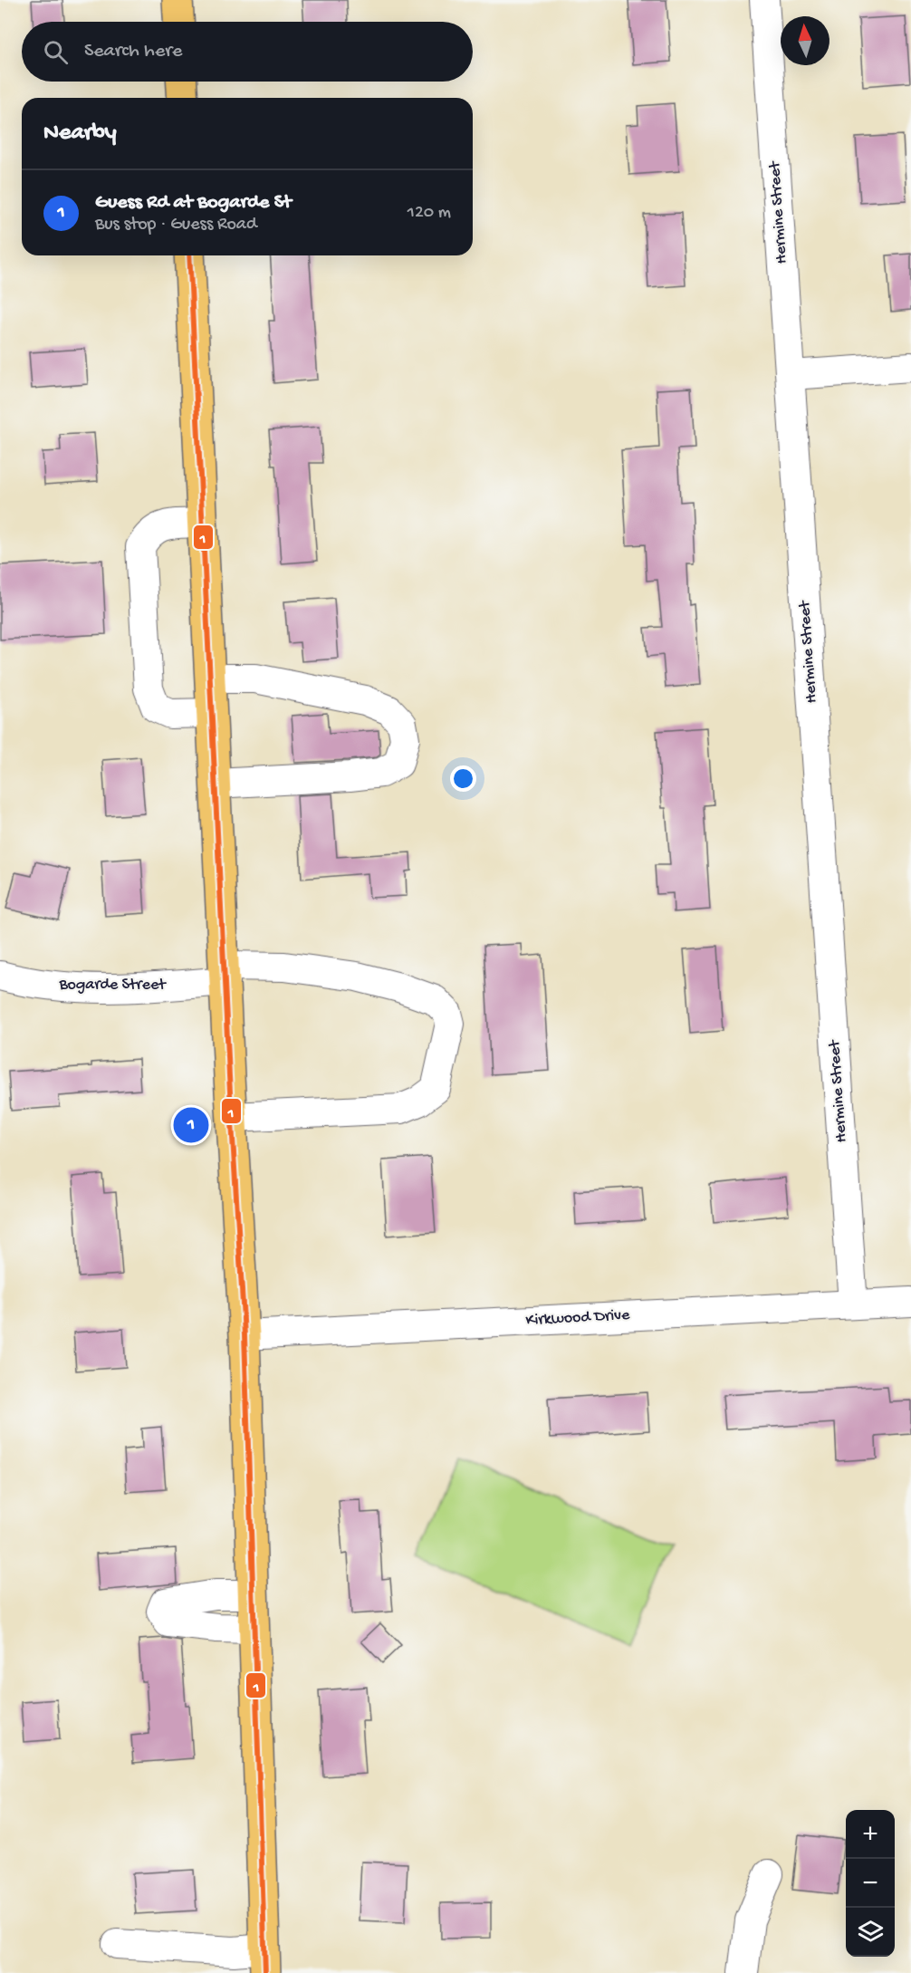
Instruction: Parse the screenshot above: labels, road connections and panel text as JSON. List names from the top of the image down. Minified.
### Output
{"streets":{"street":["Hermine Street","Bogarde Street","Kirkwood Drive"]},"crossings":[["Hermine Street","Kirkwood Drive"]],"lines":["transit line 1"],"north":"top","page":{"search":"Search here","heading":"Nearby","list":[{"mark":"1","name":"Guess Rd at Bogarde St","note":"Bus stop · Guess Road","value":"120 m"}],"pins":"1","map_buttons":["+","−"]}}
